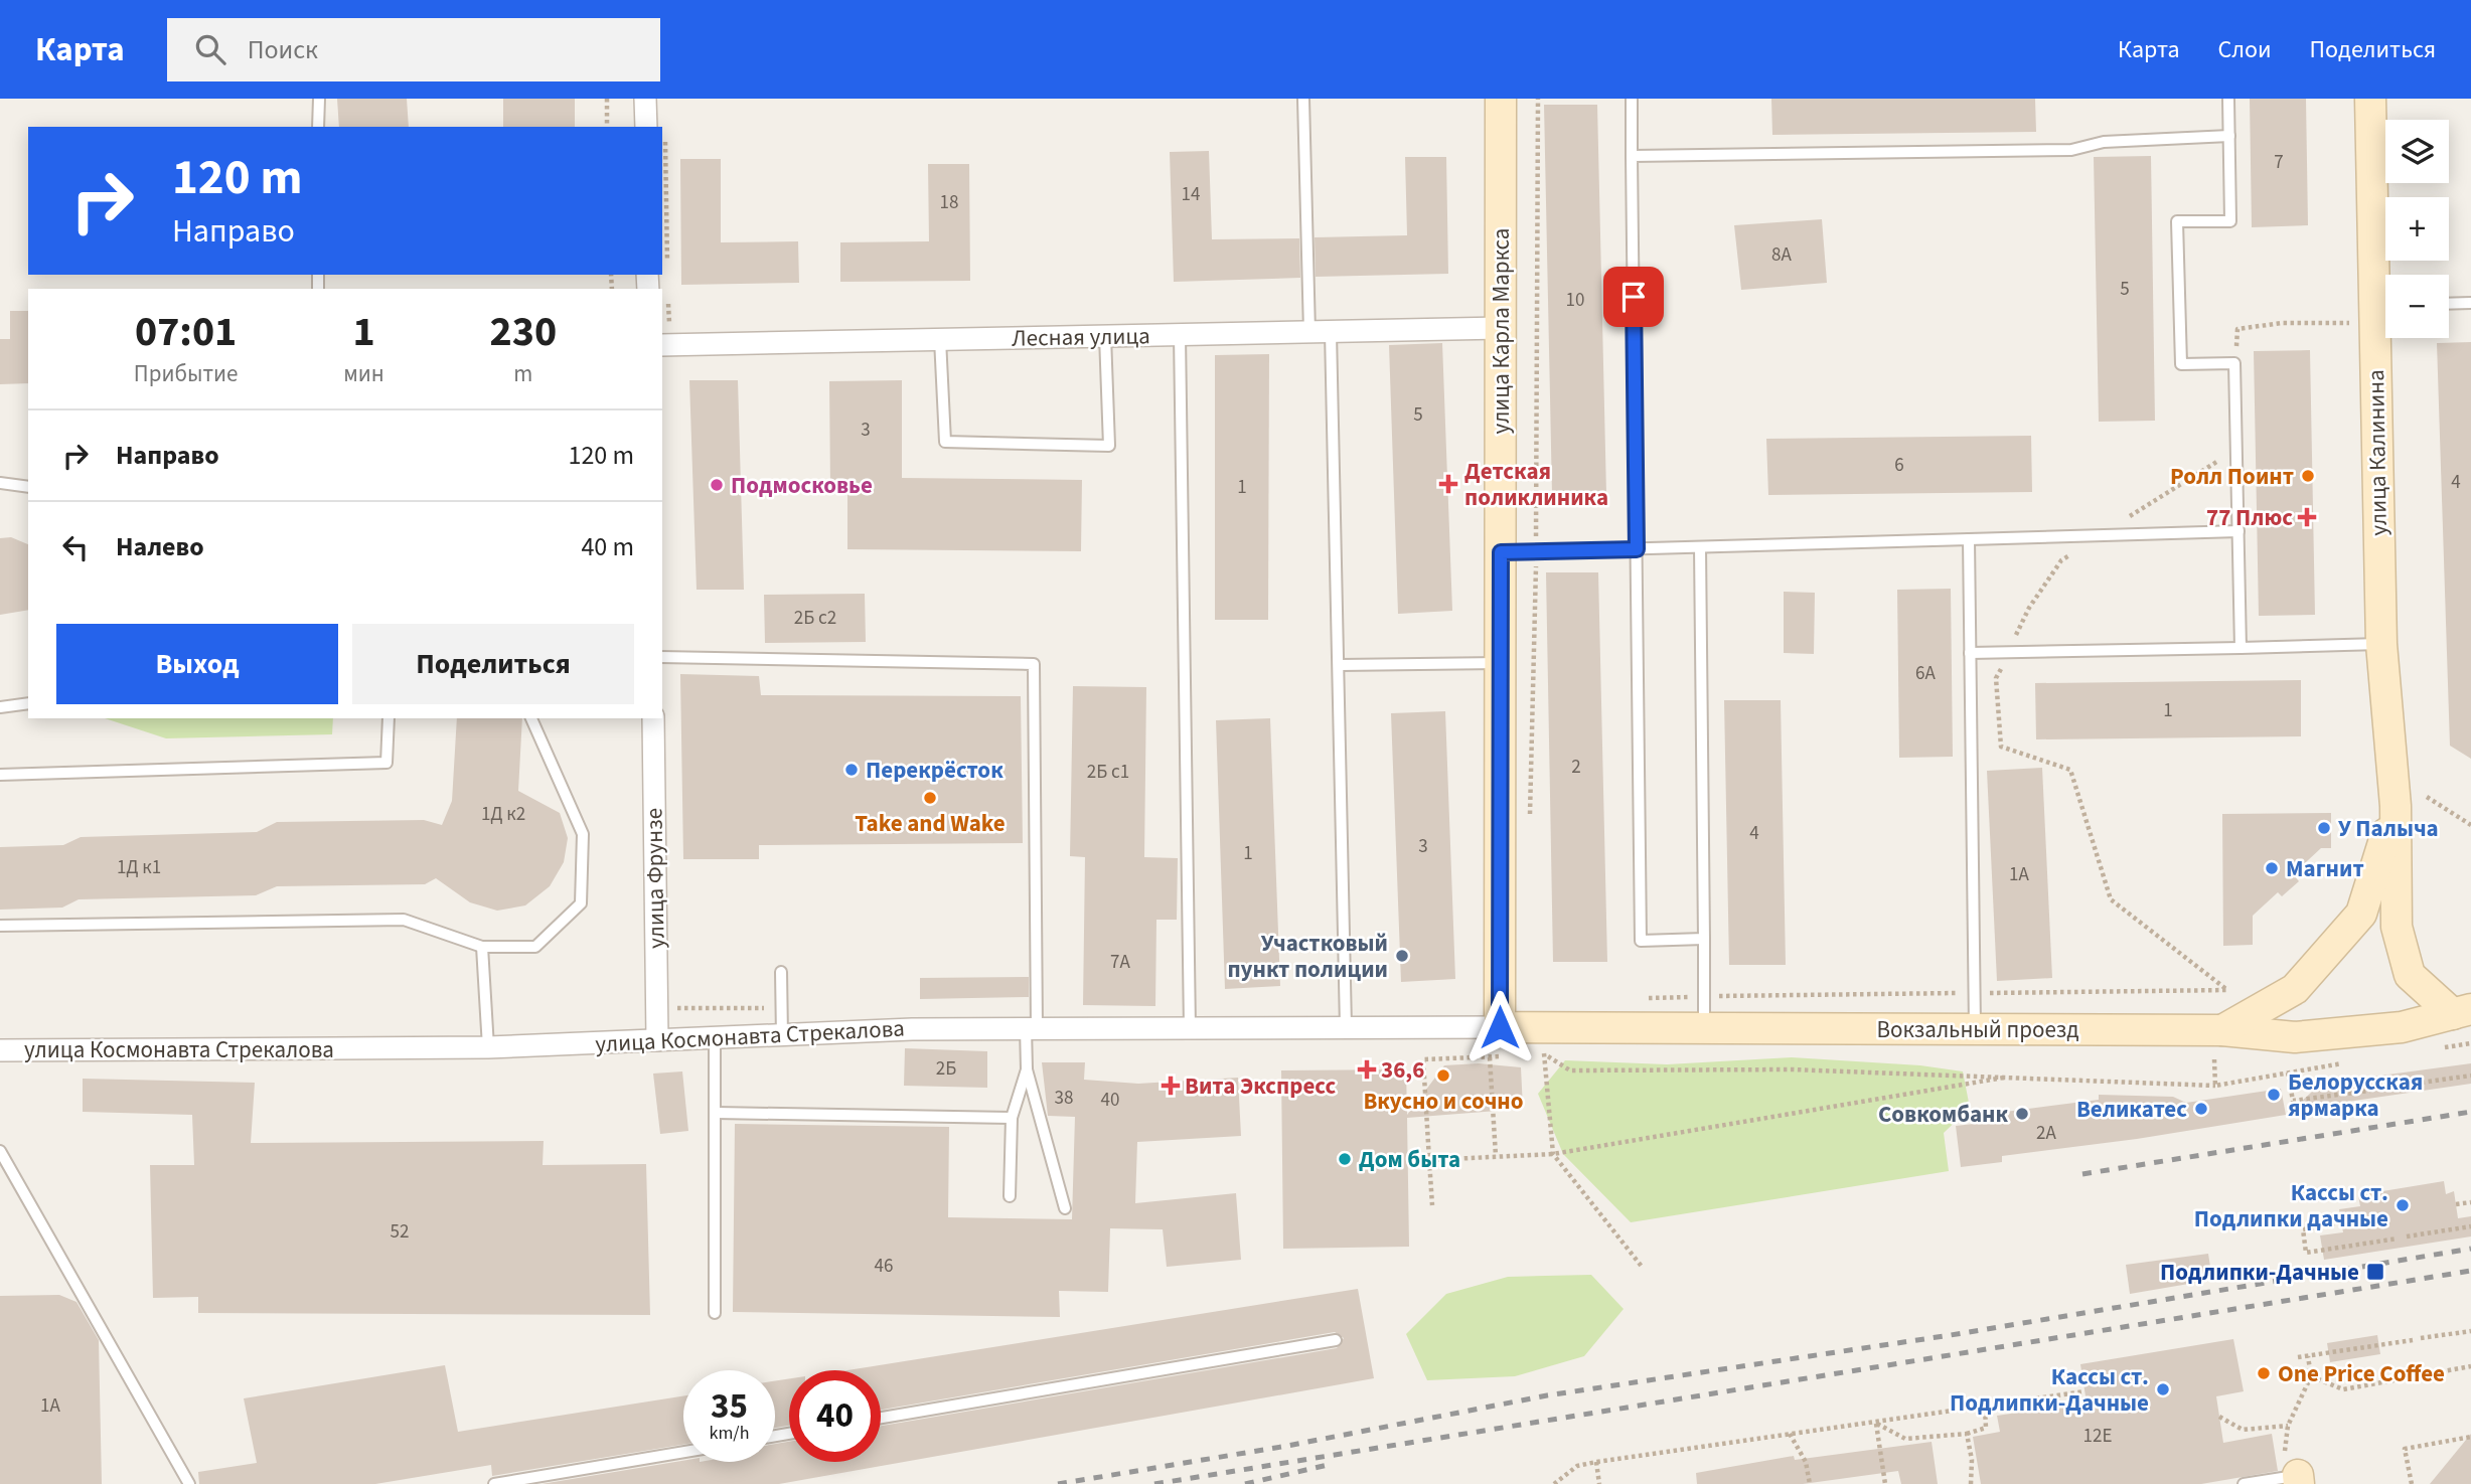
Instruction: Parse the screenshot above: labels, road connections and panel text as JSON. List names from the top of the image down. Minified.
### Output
{"streets":{"street":["улица Карла Маркса","Лесная улица","улица Калинина","улица Фрунзе","Вокзальный проезд","улица Космонавта Стрекалова"]},"crossings":[["улица Карла Маркса","Лесная улица"],["улица Карла Маркса","Вокзальный проезд"],["улица Карла Маркса","улица Космонавта Стрекалова"],["улица Калинина","Вокзальный проезд"],["улица Фрунзе","улица Космонавта Стрекалова"],["Вокзальный проезд","улица Космонавта Стрекалова"]],"places":{"other":["Ролл Поинт","Подмосковье","Перекрёсток","Take and Wake","У Палыча","Магнит","Участковый пункт полиции","Вкусно и сочно","Белорусская ярмарка","Великатес","Совкомбанк","Дом быта","Кассы ст. Подлипки дачные","One Price Coffee","Кассы ст. Подлипки-Дачные"],"health":["Детская поликлиника","77 Плюс","36,6","Вита Экспресс"],"transit":["Подлипки-Дачные"]},"house_numbers":["7","14","18","8А","5","10","5","3","6","4","1","2Б с2","6А","1","2","2Б с1","1Д к2","4","3","1","1Д к1","1А","7А","2Б","38","40","2А","52","46","1А","12Е"],"page":{"header":"Карта","search":"Поиск","nav":["Карта","Слои","Поделиться"],"map_buttons":["+","−"],"turn":["120 m","Направо"],"eta":["07:01","Прибытие","1","мин","230","m"],"list":[{"name":"Направо","value":"120 m"},{"name":"Налево","value":"40 m"}],"buttons":["Выход","Поделиться"],"speed":"35 km/h","limit":"40"}}
